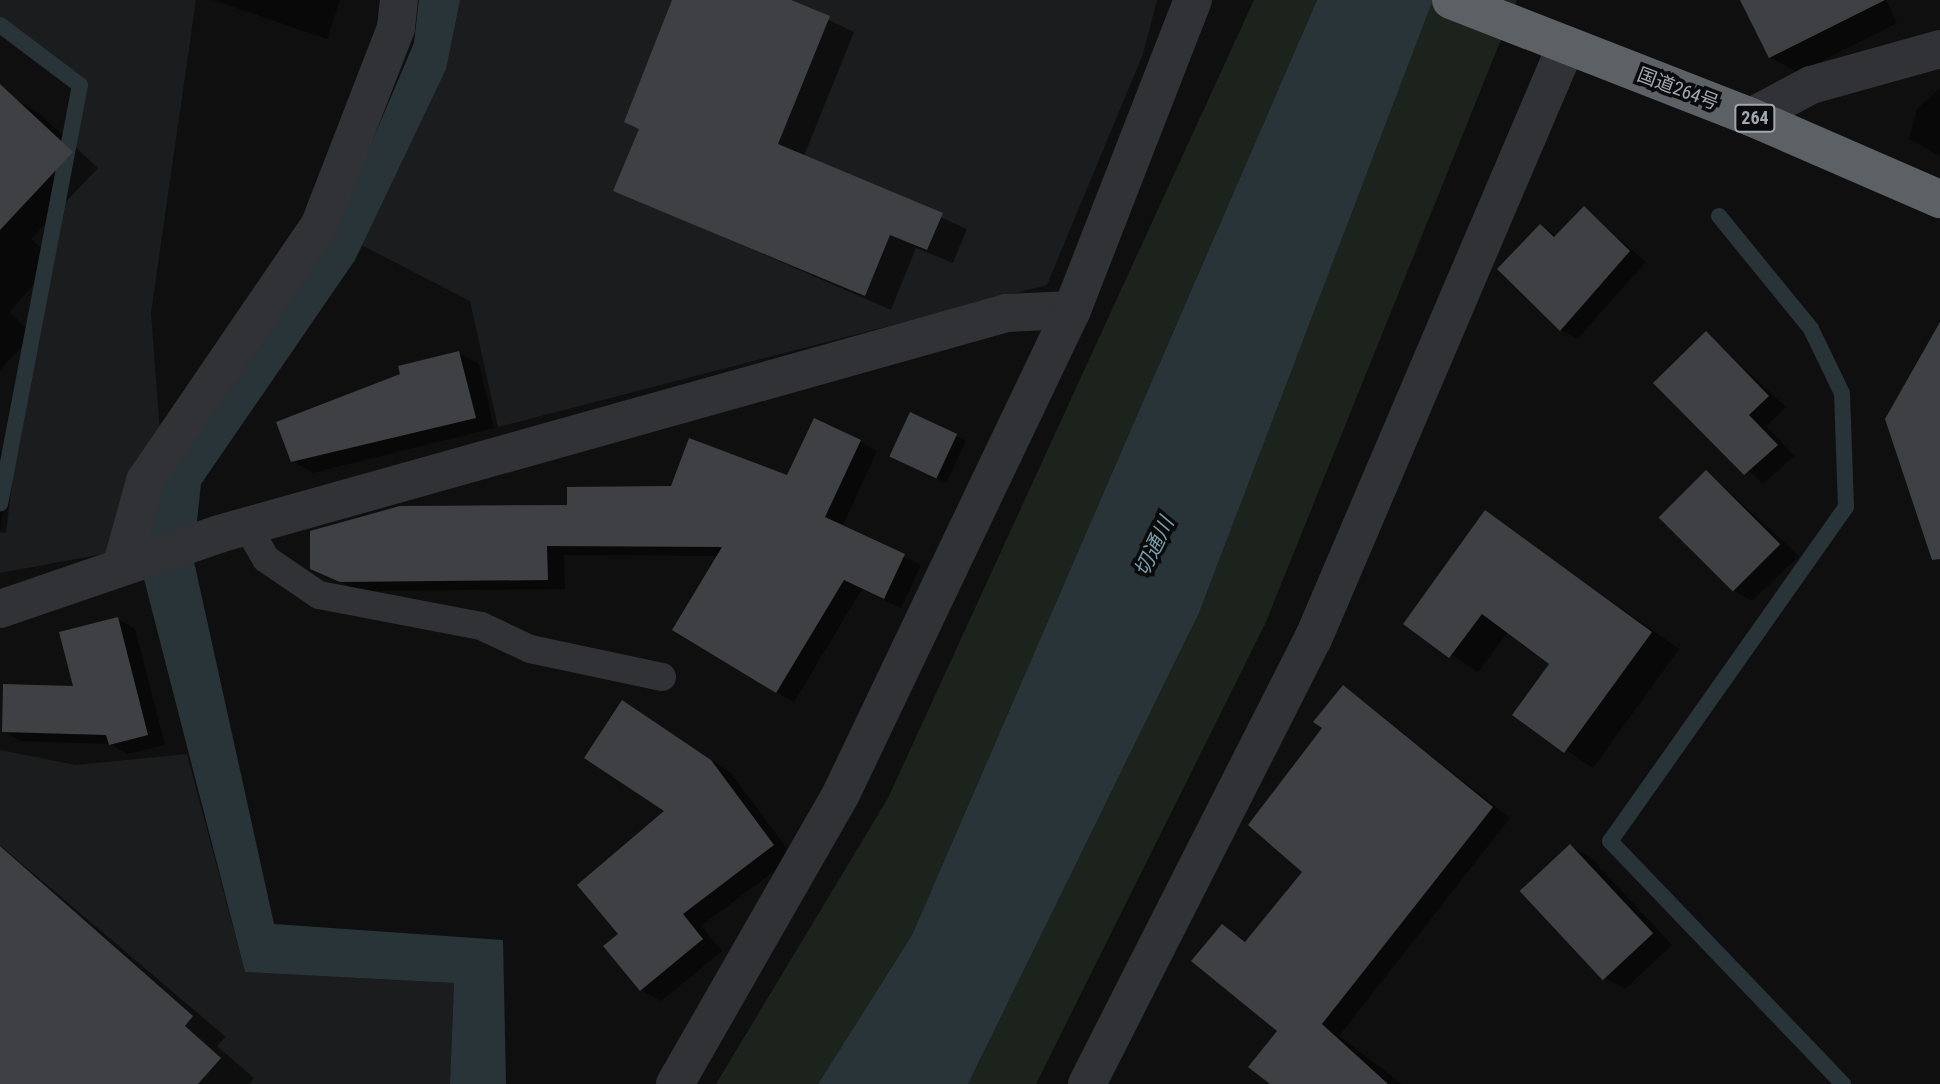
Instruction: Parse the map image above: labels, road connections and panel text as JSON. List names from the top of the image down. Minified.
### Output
{"streets":{"highway":["国道264号","264"]},"water":["切通川"]}
